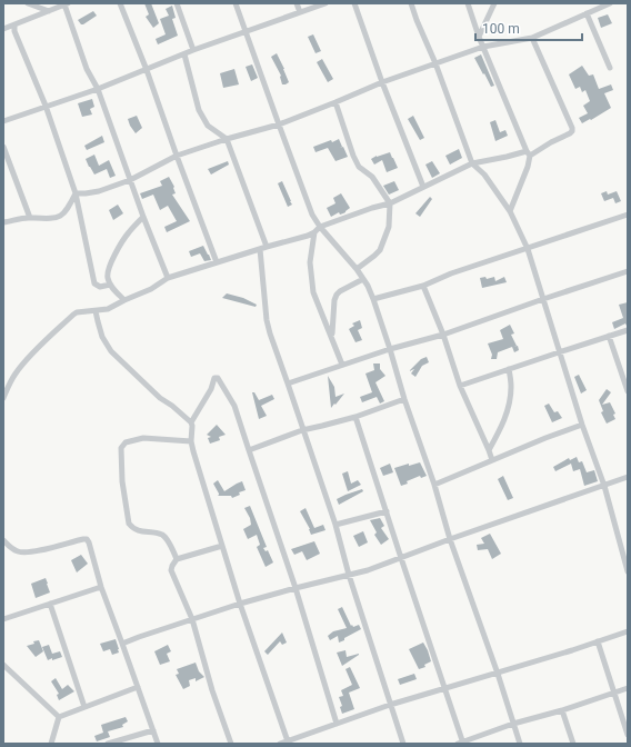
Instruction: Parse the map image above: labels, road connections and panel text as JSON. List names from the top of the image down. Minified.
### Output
{"scale_bar":"100 m"}
